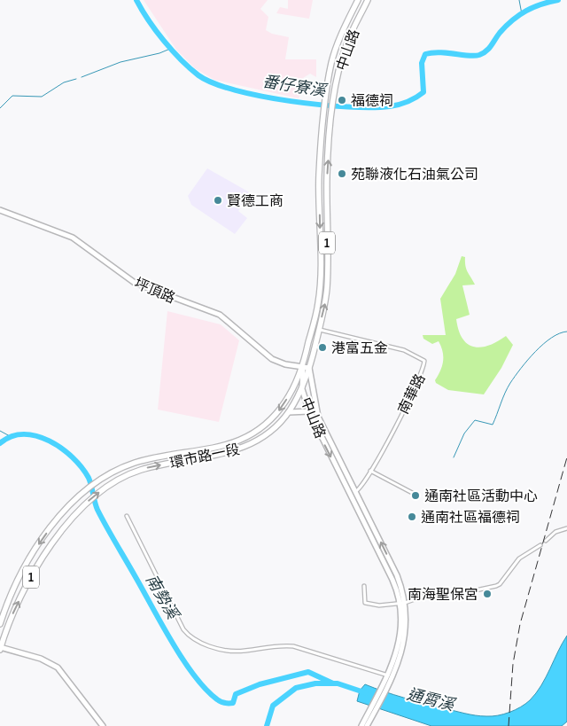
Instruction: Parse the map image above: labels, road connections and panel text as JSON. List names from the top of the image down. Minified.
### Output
{"streets":{"main road":["中山路","1","環市路一段"],"street":["坪頂路","南華路"]},"crossings":[["中山路","坪頂路"],["中山路","南華路"],["中山路","環市路一段"],["坪頂路","環市路一段"]],"water":["番仔寮溪","南勢溪","通霄溪"],"places":["福德祠","苑聯液化石油氣公司","賢德工商","港富五金","通南社區活動中心","通南社區福德祠","南海聖保宮"]}
